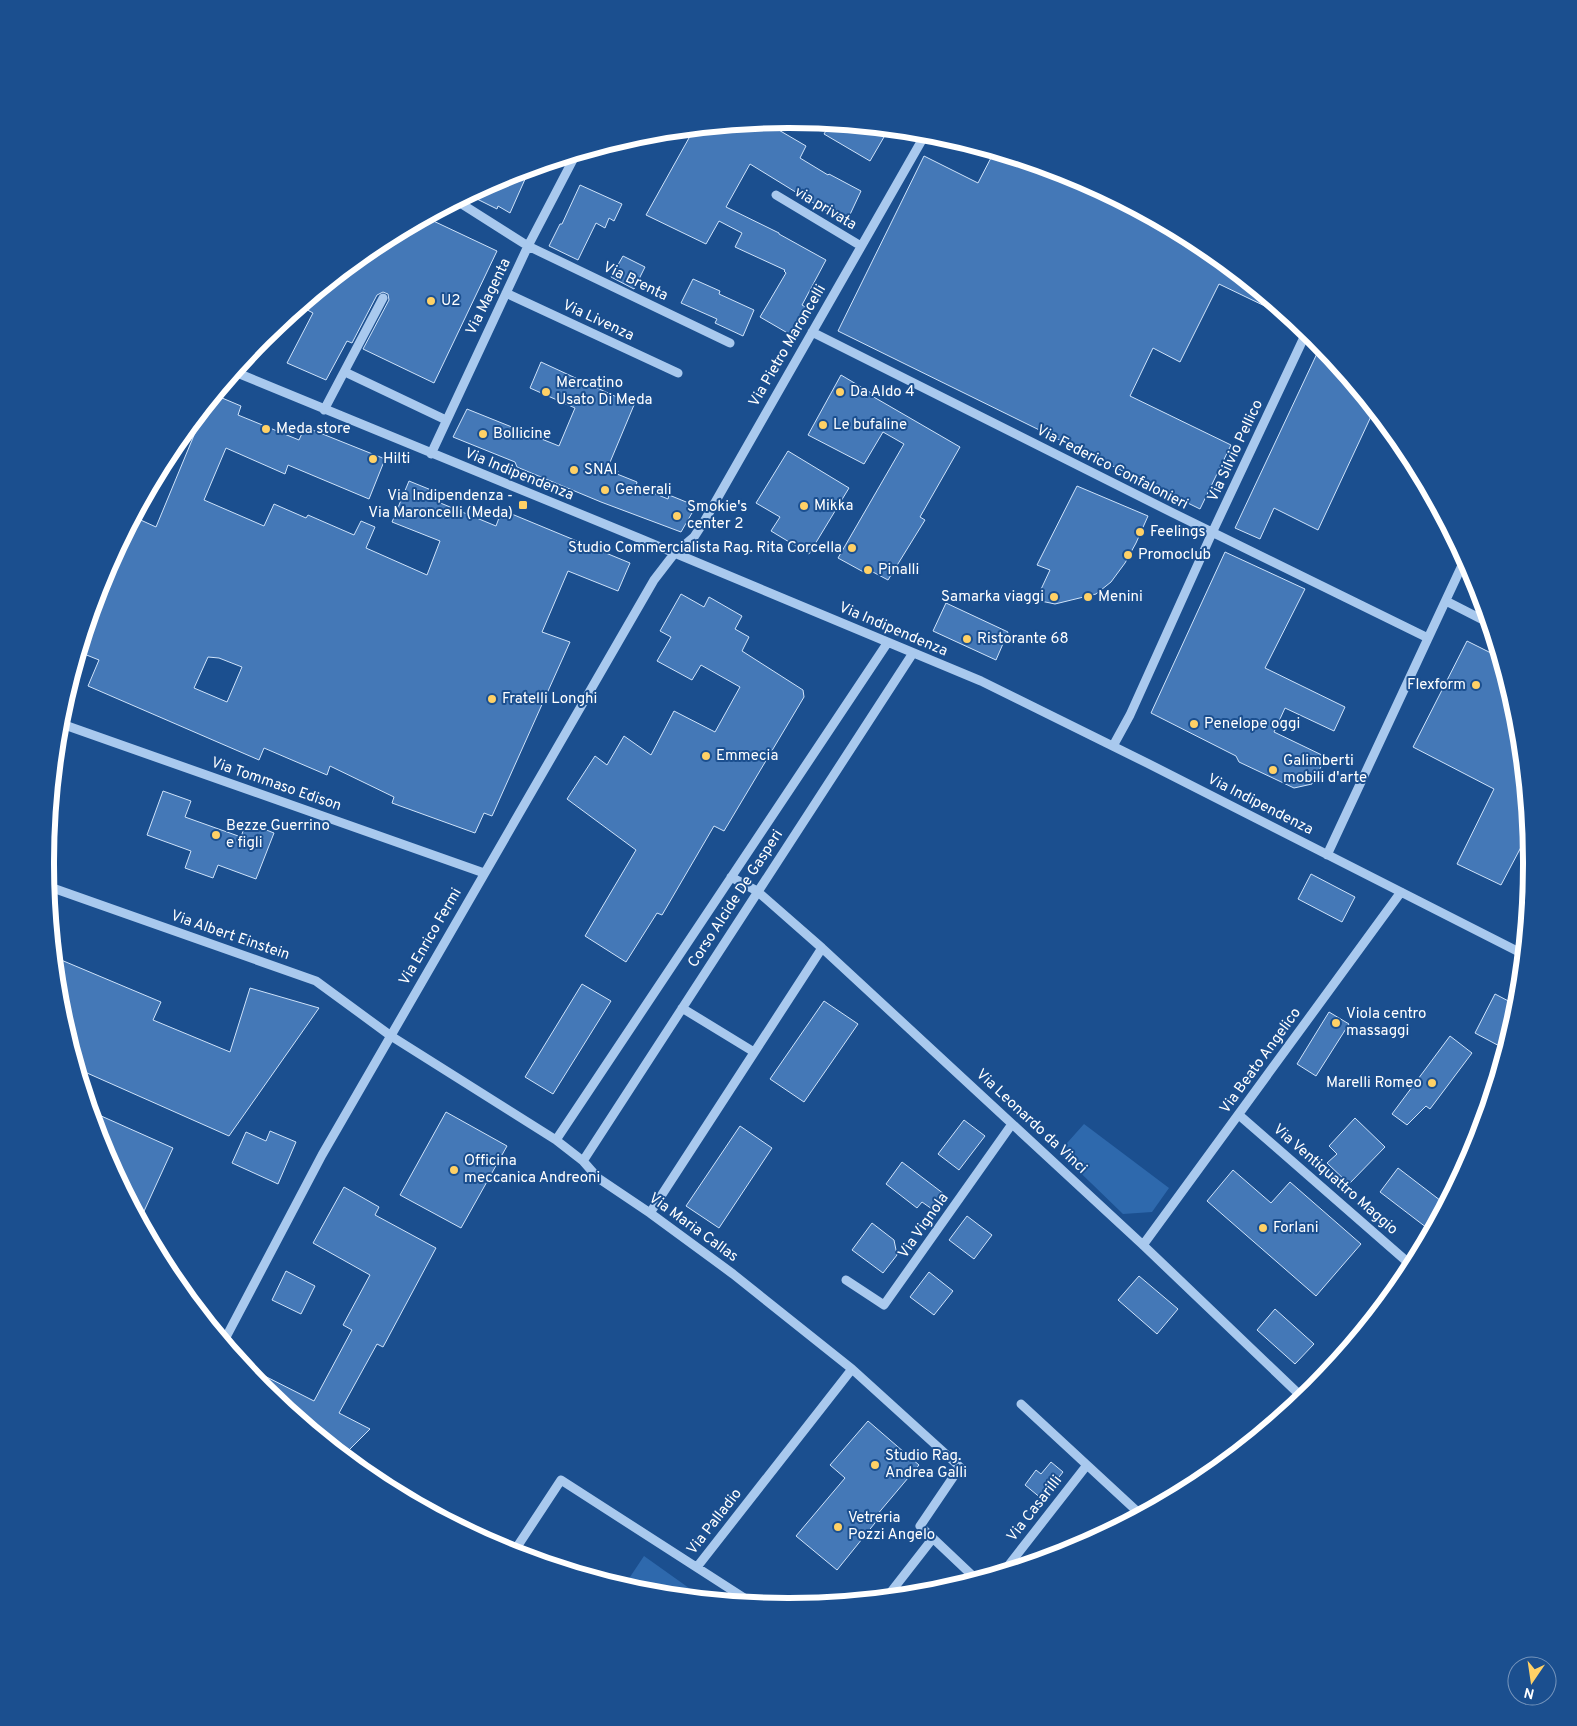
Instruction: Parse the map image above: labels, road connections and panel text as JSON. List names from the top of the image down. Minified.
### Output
{"streets":{"street":["via privata","Via Brenta","Via Magenta","Via Livenza","Via Pietro Maroncelli","Via Silvio Pellico","Via Federico Confalonieri","Via Indipendenza","Via Tommaso Edison","Corso Alcide De Gasperi","Via Albert Einstein","Via Enrico Fermi","Via Beato Angelico","Via Leonardo da Vinci","Via Ventiquattro Maggio","Via Vignola","Via Maria Callas","Via Casarilli","Via Palladio"]},"crossings":[["via privata","Via Pietro Maroncelli"],["Via Brenta","Via Magenta"],["Via Magenta","Via Livenza"],["Via Magenta","Via Indipendenza"],["Via Pietro Maroncelli","Via Federico Confalonieri"],["Via Pietro Maroncelli","Via Indipendenza"],["Via Pietro Maroncelli","Via Enrico Fermi"],["Via Silvio Pellico","Via Federico Confalonieri"],["Via Silvio Pellico","Via Indipendenza"],["Via Indipendenza","Corso Alcide De Gasperi"],["Via Indipendenza","Via Enrico Fermi"],["Via Indipendenza","Via Beato Angelico"],["Via Tommaso Edison","Via Enrico Fermi"],["Corso Alcide De Gasperi","Via Leonardo da Vinci"],["Corso Alcide De Gasperi","Via Maria Callas"],["Via Albert Einstein","Via Enrico Fermi"],["Via Albert Einstein","Via Maria Callas"],["Via Enrico Fermi","Via Maria Callas"],["Via Beato Angelico","Via Leonardo da Vinci"],["Via Beato Angelico","Via Ventiquattro Maggio"],["Via Leonardo da Vinci","Via Vignola"],["Via Maria Callas","Via Palladio"]],"places":{"other":["U2","Mercatino Usato Di Meda","Da Aldo 4","Le bufaline","Meda store","Bollicine","Hilti","SNAI","Generali","Mikka","Smokie's center 2","Feelings","Studio Commercialista Rag. Rita Corcella","Promoclub","Pinalli","Samarka viaggi","Menini","Ristorante 68","Flexform","Fratelli Longhi","Penelope oggi","Emmecia","Galimberti mobili d'arte","Bezze Guerrino e figli","Viola centro massaggi","Marelli Romeo","Officina meccanica Andreoni","Forlani","Studio Rag. Andrea Galli","Vetreria Pozzi Angelo"],"transit":["Via Indipendenza - Via Maroncelli (Meda)"]},"north":"bottom"}
